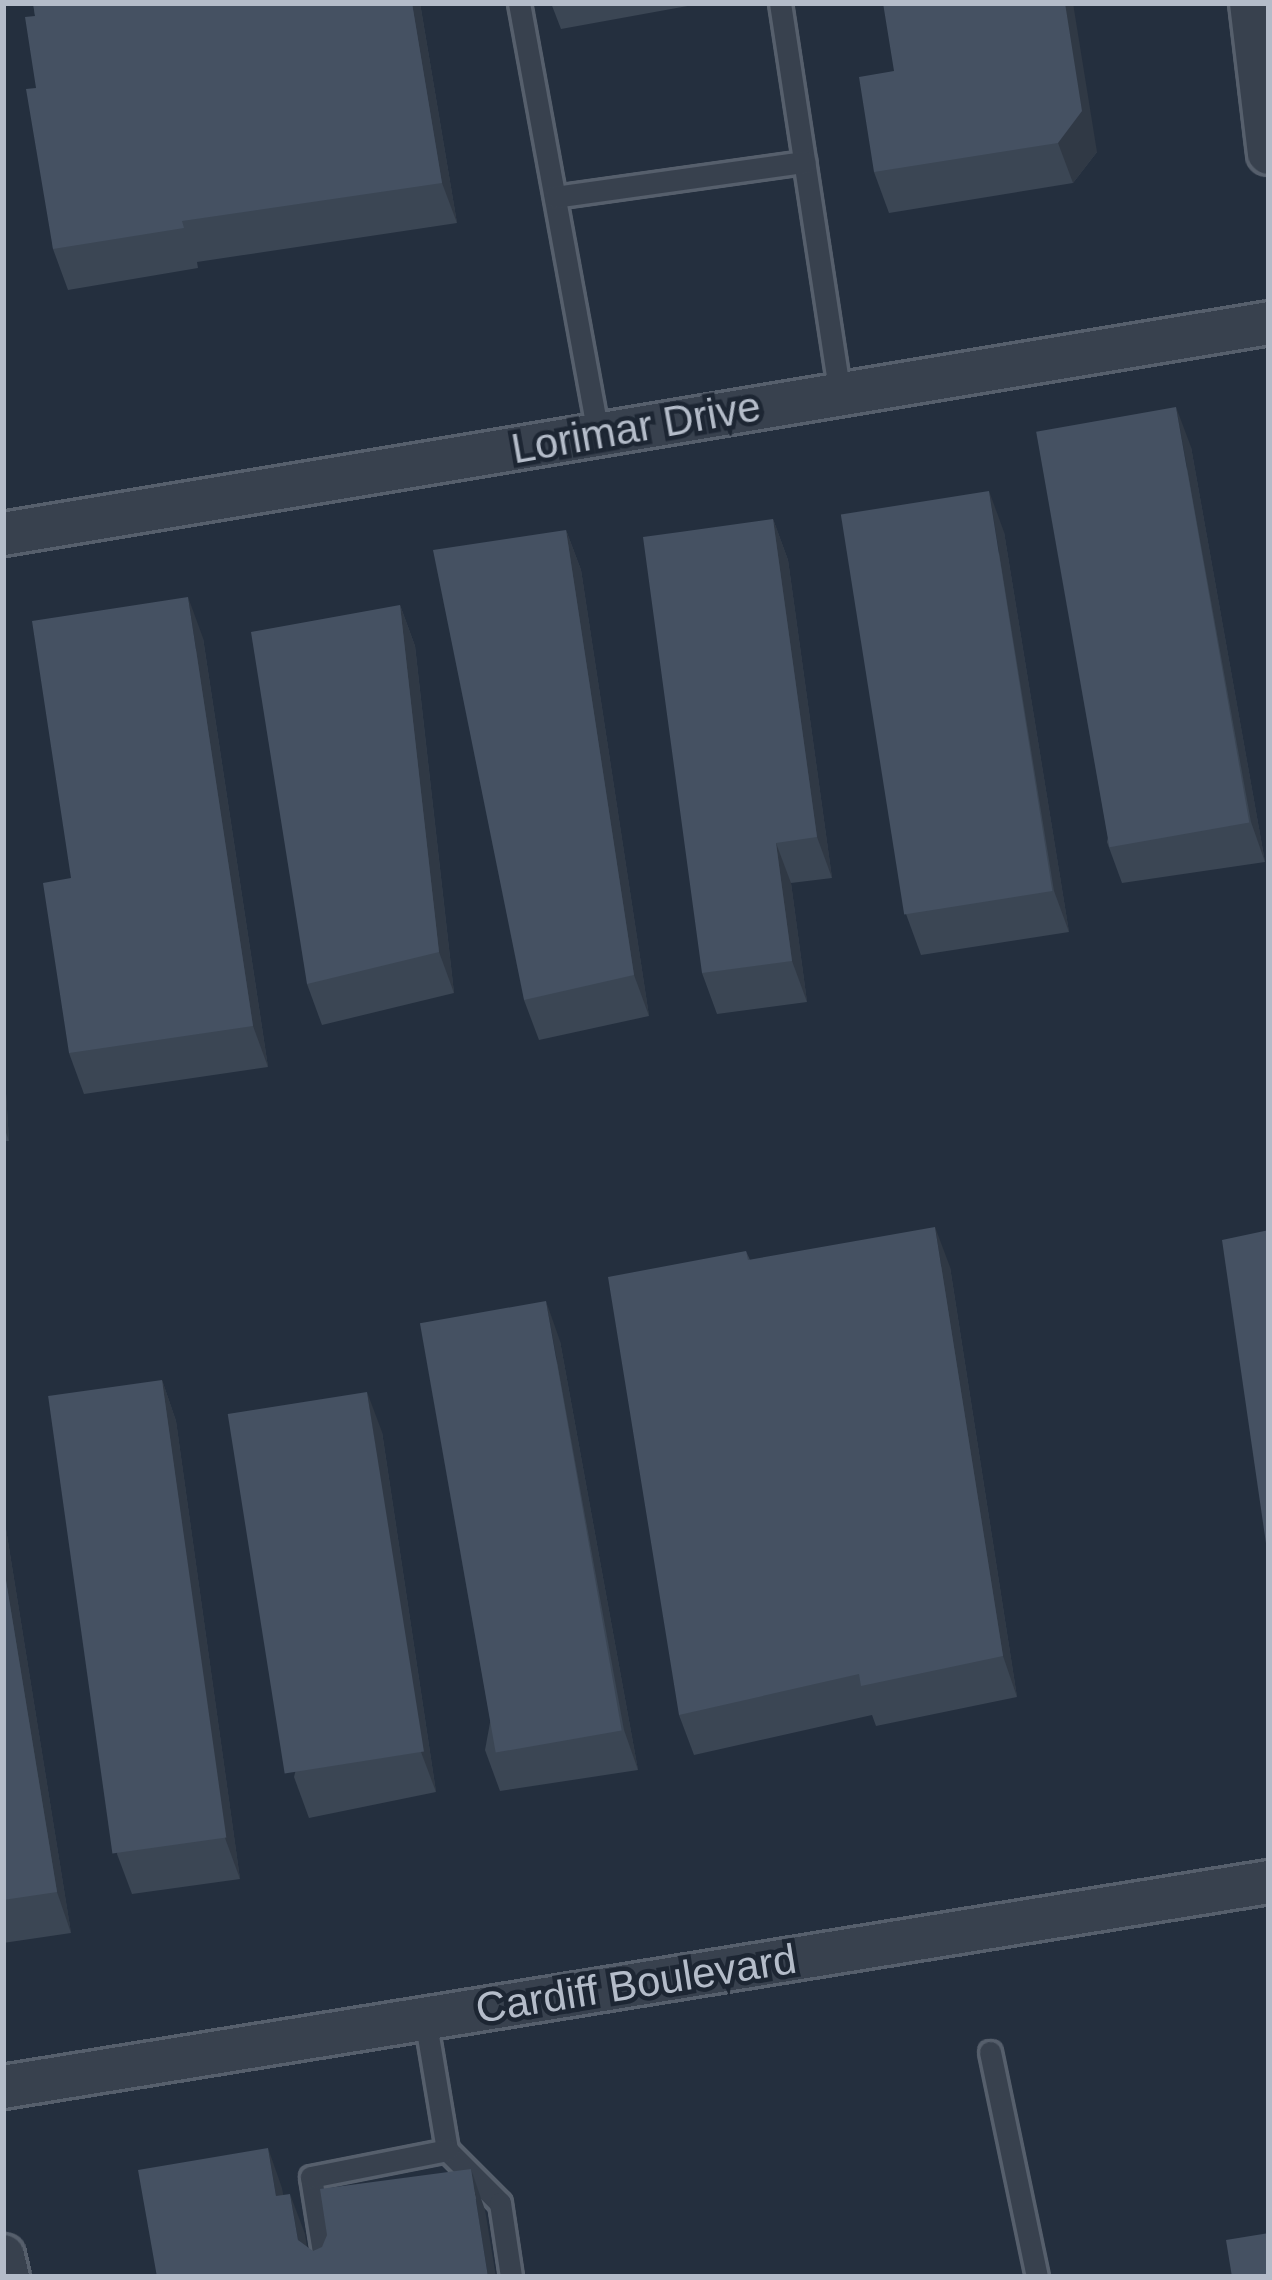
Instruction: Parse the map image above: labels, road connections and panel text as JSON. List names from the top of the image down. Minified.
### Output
{"streets":{"street":["Lorimar Drive","Cardiff Boulevard"]}}
